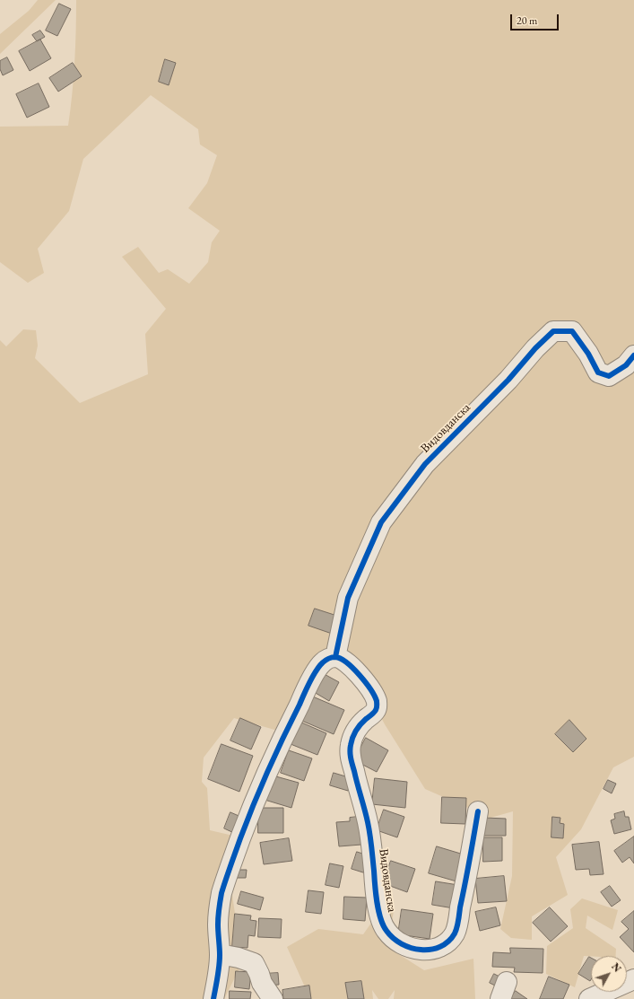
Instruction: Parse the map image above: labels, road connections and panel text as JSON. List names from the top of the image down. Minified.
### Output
{"streets":{"street":["Видовданска"]},"scale_bar":"20 m","north":"top right"}
